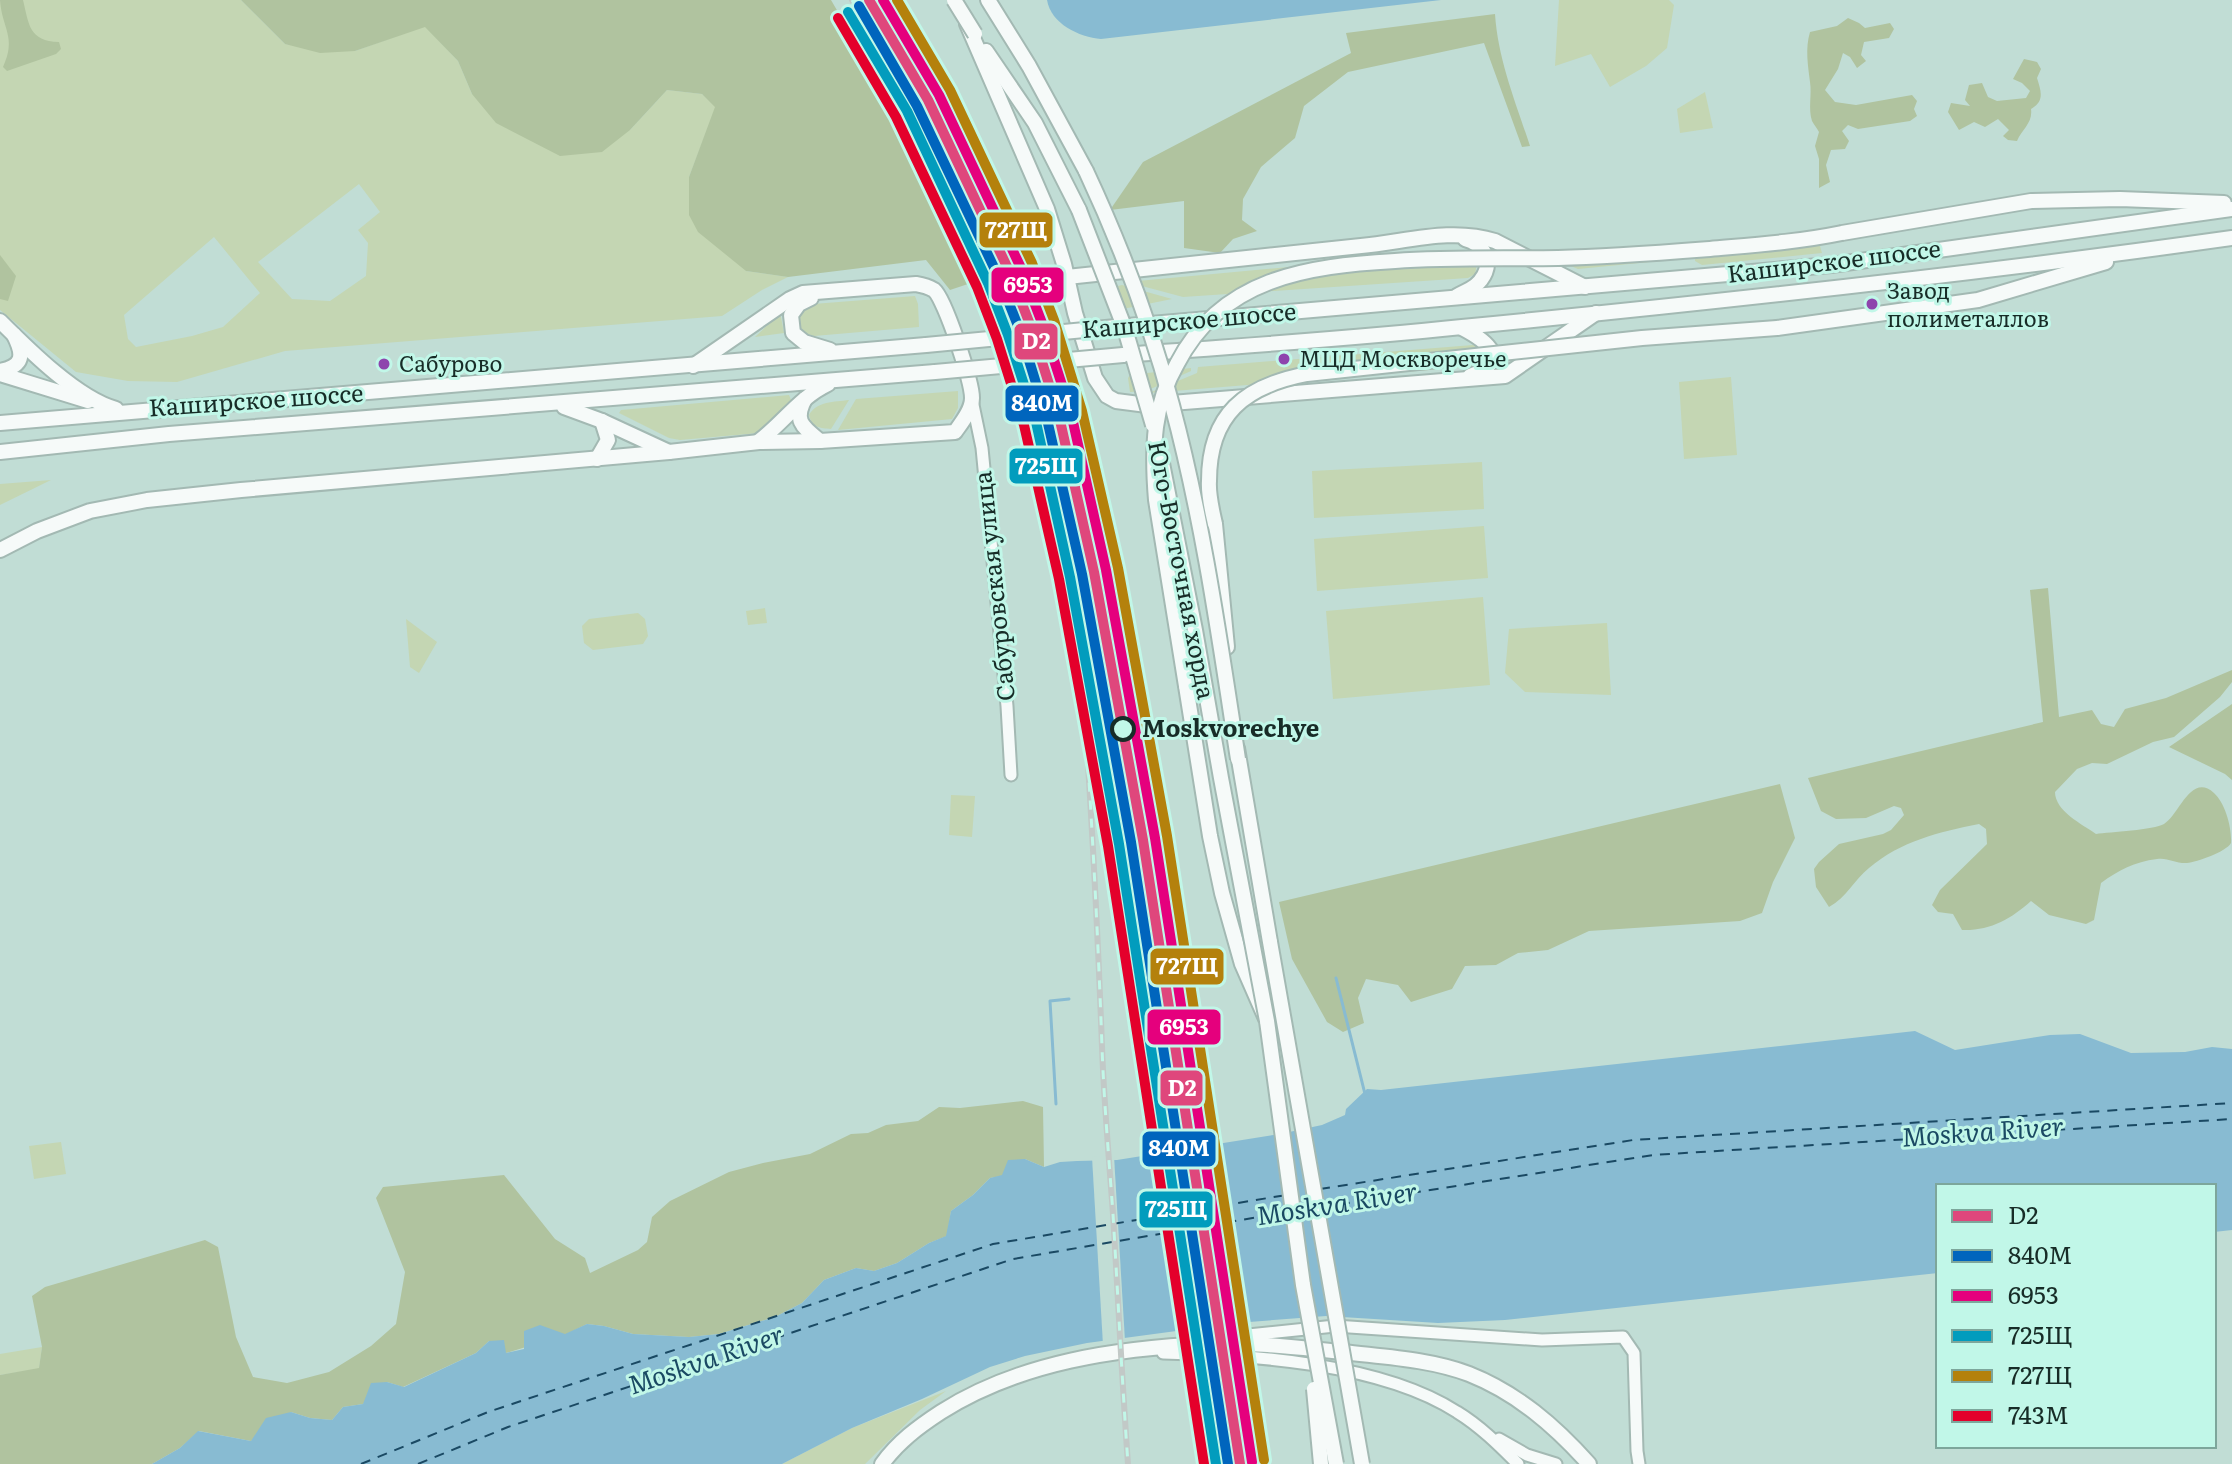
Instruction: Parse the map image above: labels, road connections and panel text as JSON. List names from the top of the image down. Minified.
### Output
{"streets":{"main road":["Каширское шоссе","Юго-Восточная хорда"],"street":["Сабуровская улица"]},"water":["Moskva River"],"places":["Завод полиметаллов","МЦД Москворечье","Сабурово","Moskvorechye"],"lines":["transit line D2","transit line 6953","transit line 727Щ","transit line 840М","transit line 725Щ","transit line 743М"],"legend":["D2","840М","6953","725Щ","727Щ","743М"]}
